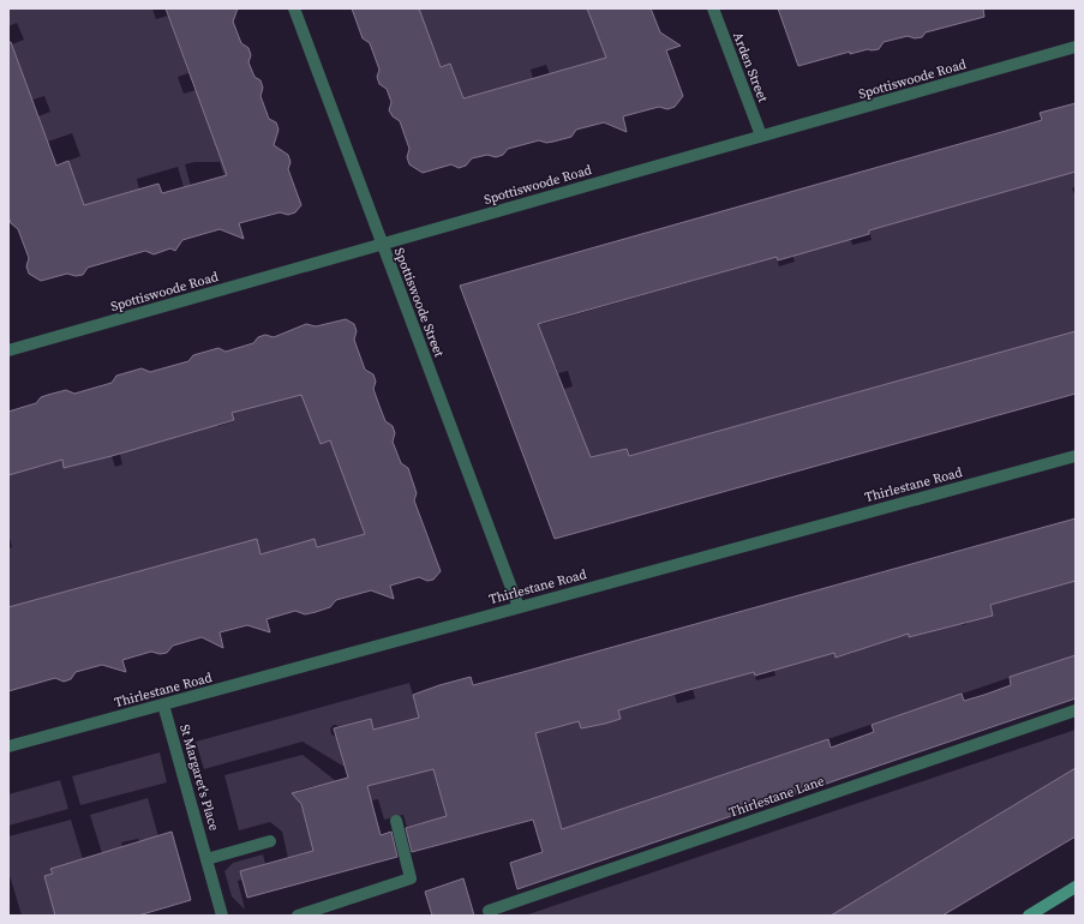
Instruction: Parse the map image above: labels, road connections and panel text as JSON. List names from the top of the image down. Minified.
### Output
{"streets":{"street":["Arden Street","Spottiswoode Road","Spottiswoode Street","Thirlestane Road","St Margaret's Place","Thirlestane Lane"]},"crossings":[["Arden Street","Spottiswoode Road"],["Spottiswoode Road","Spottiswoode Street"],["Spottiswoode Street","Thirlestane Road"],["Thirlestane Road","St Margaret's Place"]]}
